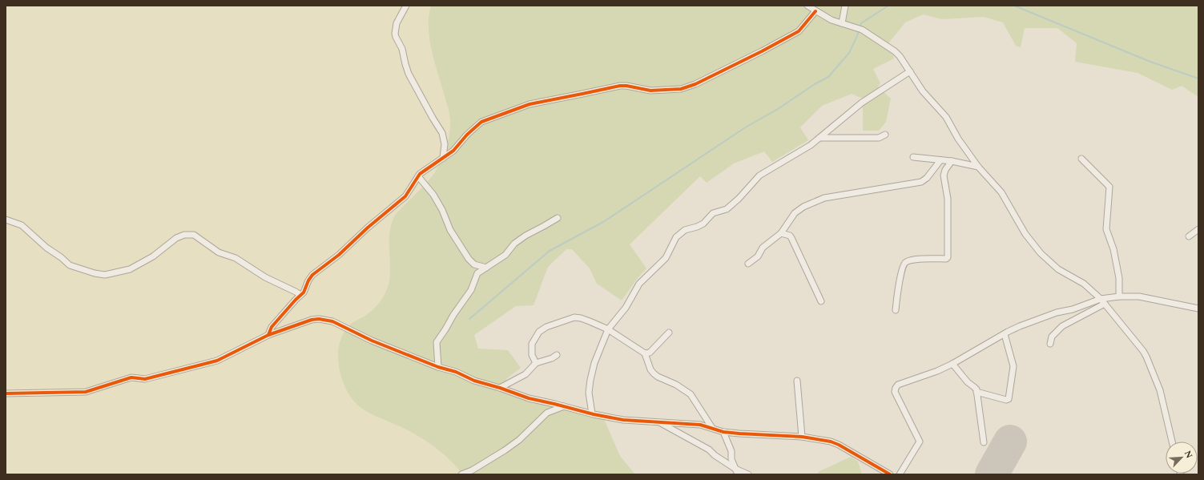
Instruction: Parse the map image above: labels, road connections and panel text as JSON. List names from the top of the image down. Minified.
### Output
{"north":"top right"}
